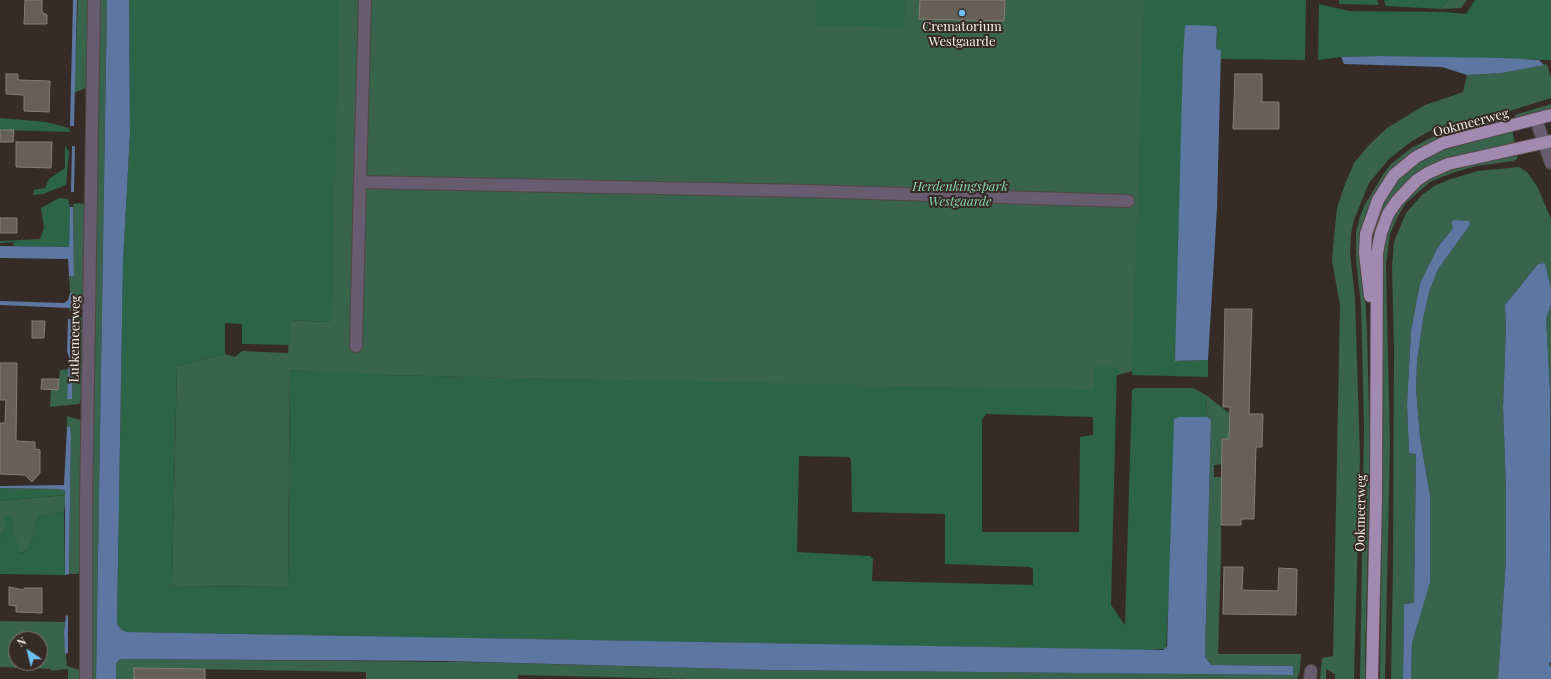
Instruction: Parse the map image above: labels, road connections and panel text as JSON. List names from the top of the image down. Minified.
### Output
{"streets":{"main road":["Ookmeerweg"],"street":["Lutkemeerweg"]},"parks":["Herdenkingspark Westgaarde"],"places":["Crematorium Westgaarde"],"north":"top left"}
